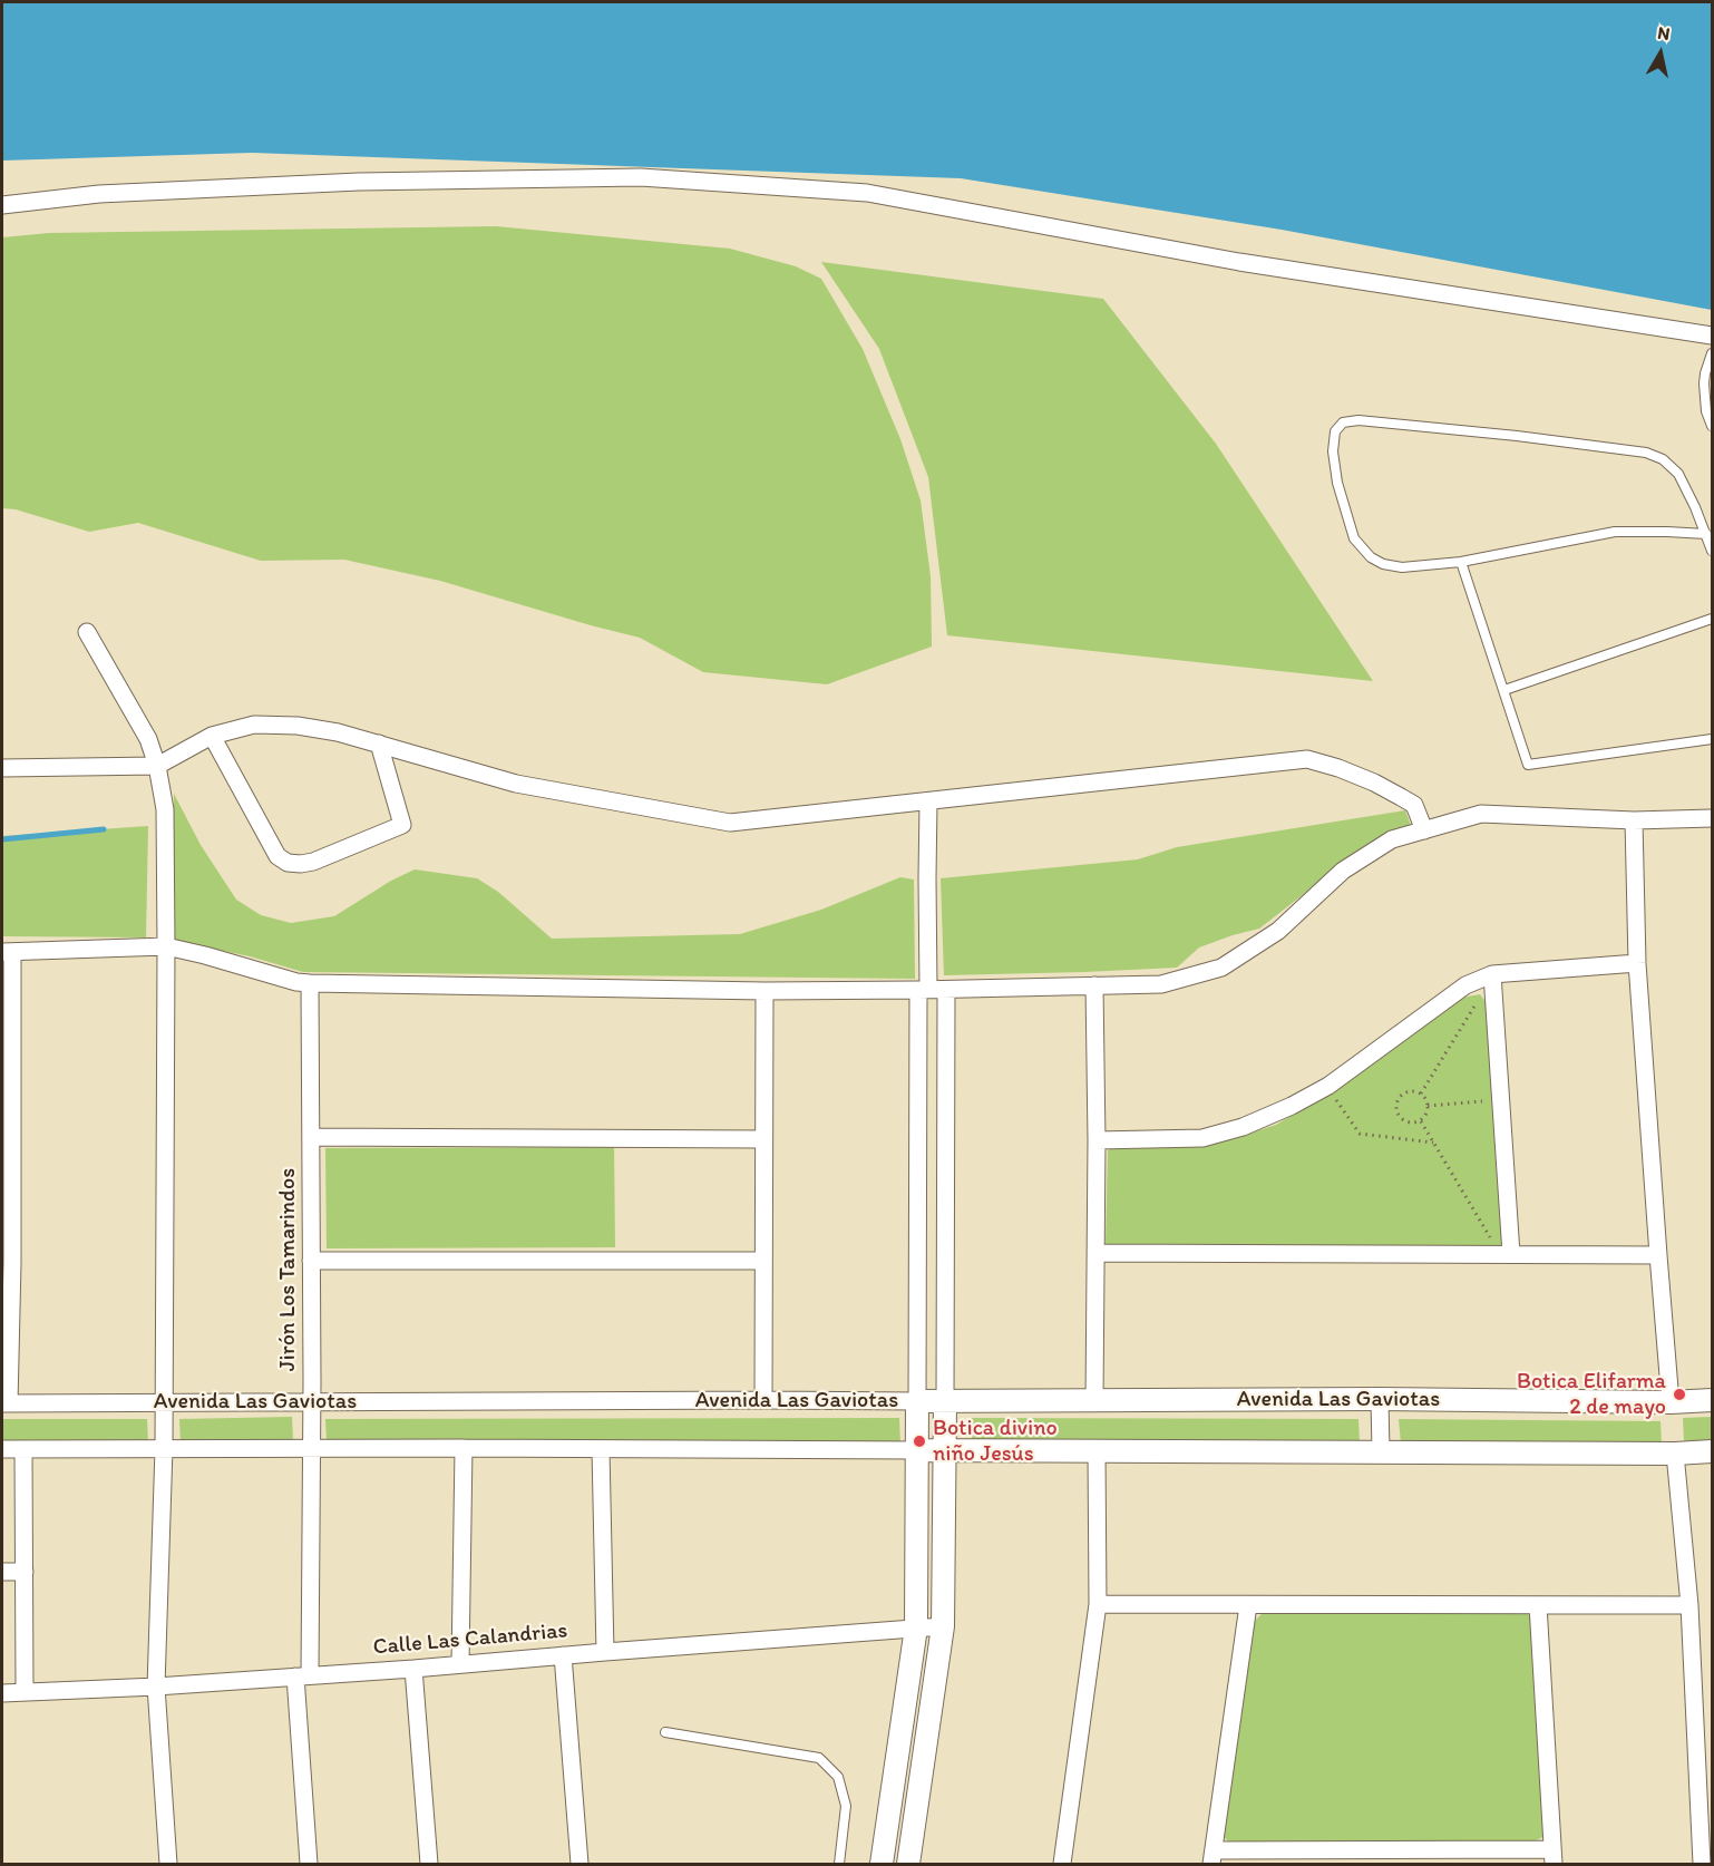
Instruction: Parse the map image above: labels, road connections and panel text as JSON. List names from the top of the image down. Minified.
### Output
{"streets":{"street":["Jirón Los Tamarindos","Avenida Las Gaviotas","Calle Las Calandrias"]},"crossings":[["Jirón Los Tamarindos","Avenida Las Gaviotas"],["Jirón Los Tamarindos","Calle Las Calandrias"]],"places":["Botica Elifarma 2 de mayo","Botica divino niño Jesús"],"north":"top"}
